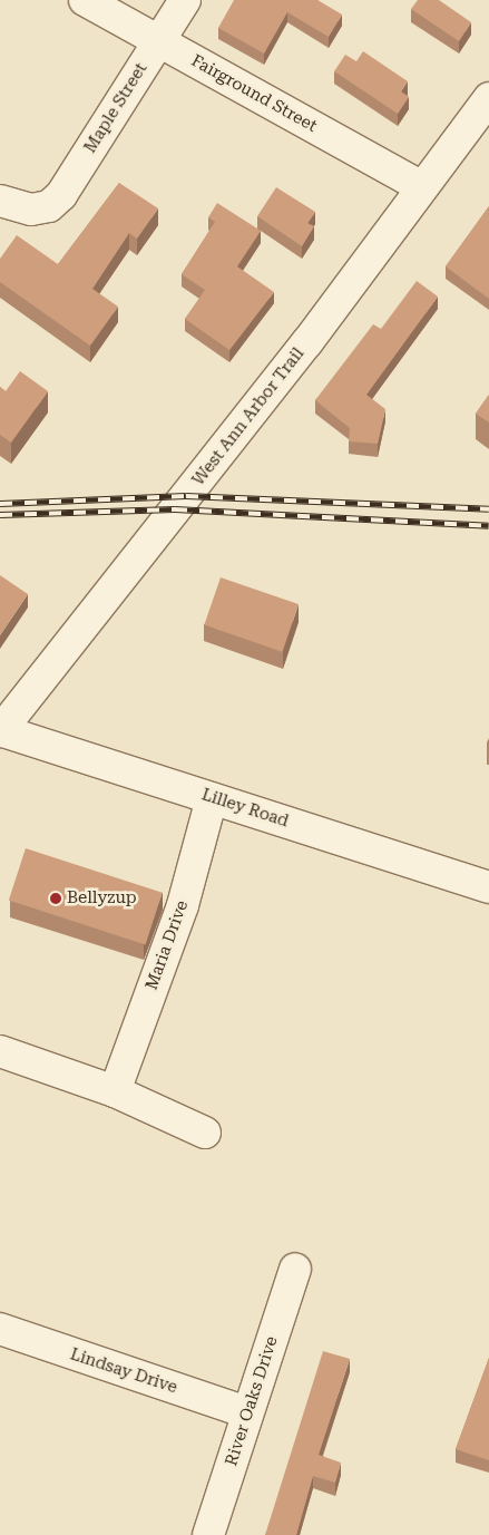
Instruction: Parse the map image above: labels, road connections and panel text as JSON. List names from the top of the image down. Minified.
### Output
{"streets":{"street":["Fairground Street","Maple Street","West Ann Arbor Trail","Lilley Road","Maria Drive","Lindsay Drive","River Oaks Drive"]},"crossings":[["Fairground Street","Maple Street"],["Fairground Street","West Ann Arbor Trail"],["West Ann Arbor Trail","Lilley Road"],["Lilley Road","Maria Drive"],["Lindsay Drive","River Oaks Drive"]],"places":["Bellyzup"]}
